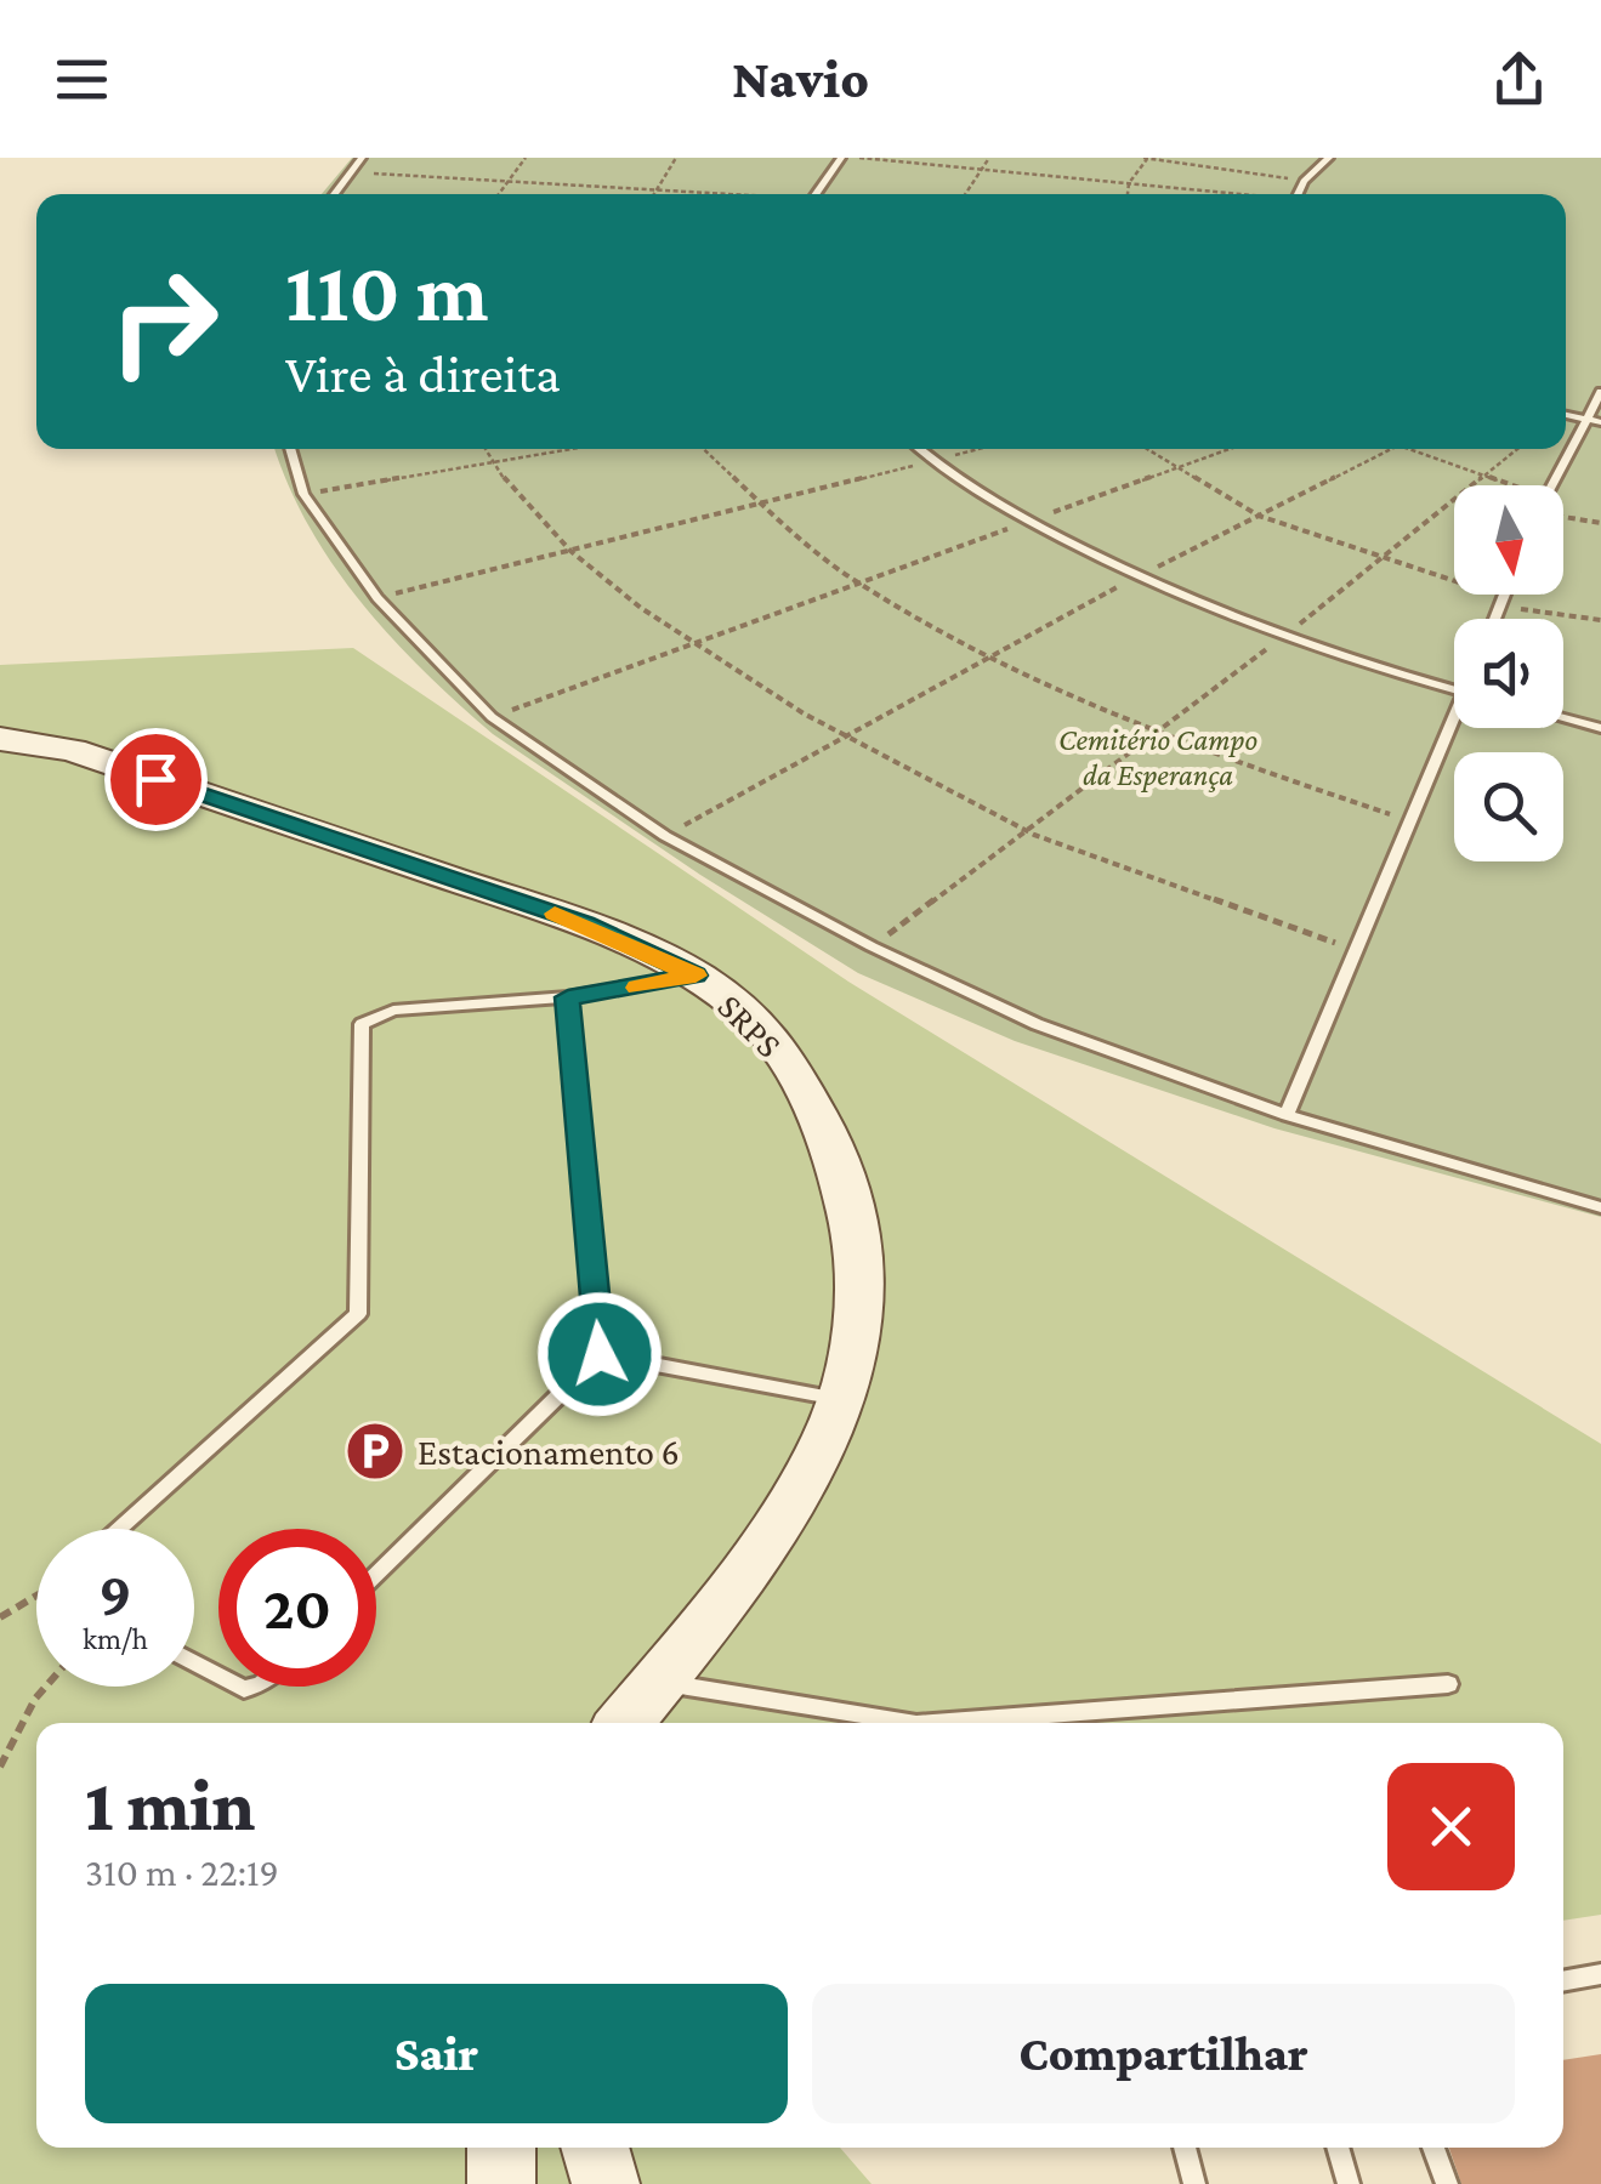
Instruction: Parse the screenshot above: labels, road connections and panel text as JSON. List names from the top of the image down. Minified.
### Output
{"streets":{"main road":["SRPS"]},"parks":["Cemitério Campo da Esperança"],"places":{"parking":["Estacionamento 6"]},"north":"bottom","page":{"header":"Navio","turn":["110 m","Vire à direita"],"speed":"9 km/h","limit":"20","heading":["1 min","310 m · 22:19"],"buttons":["Sair","Compartilhar"]}}
